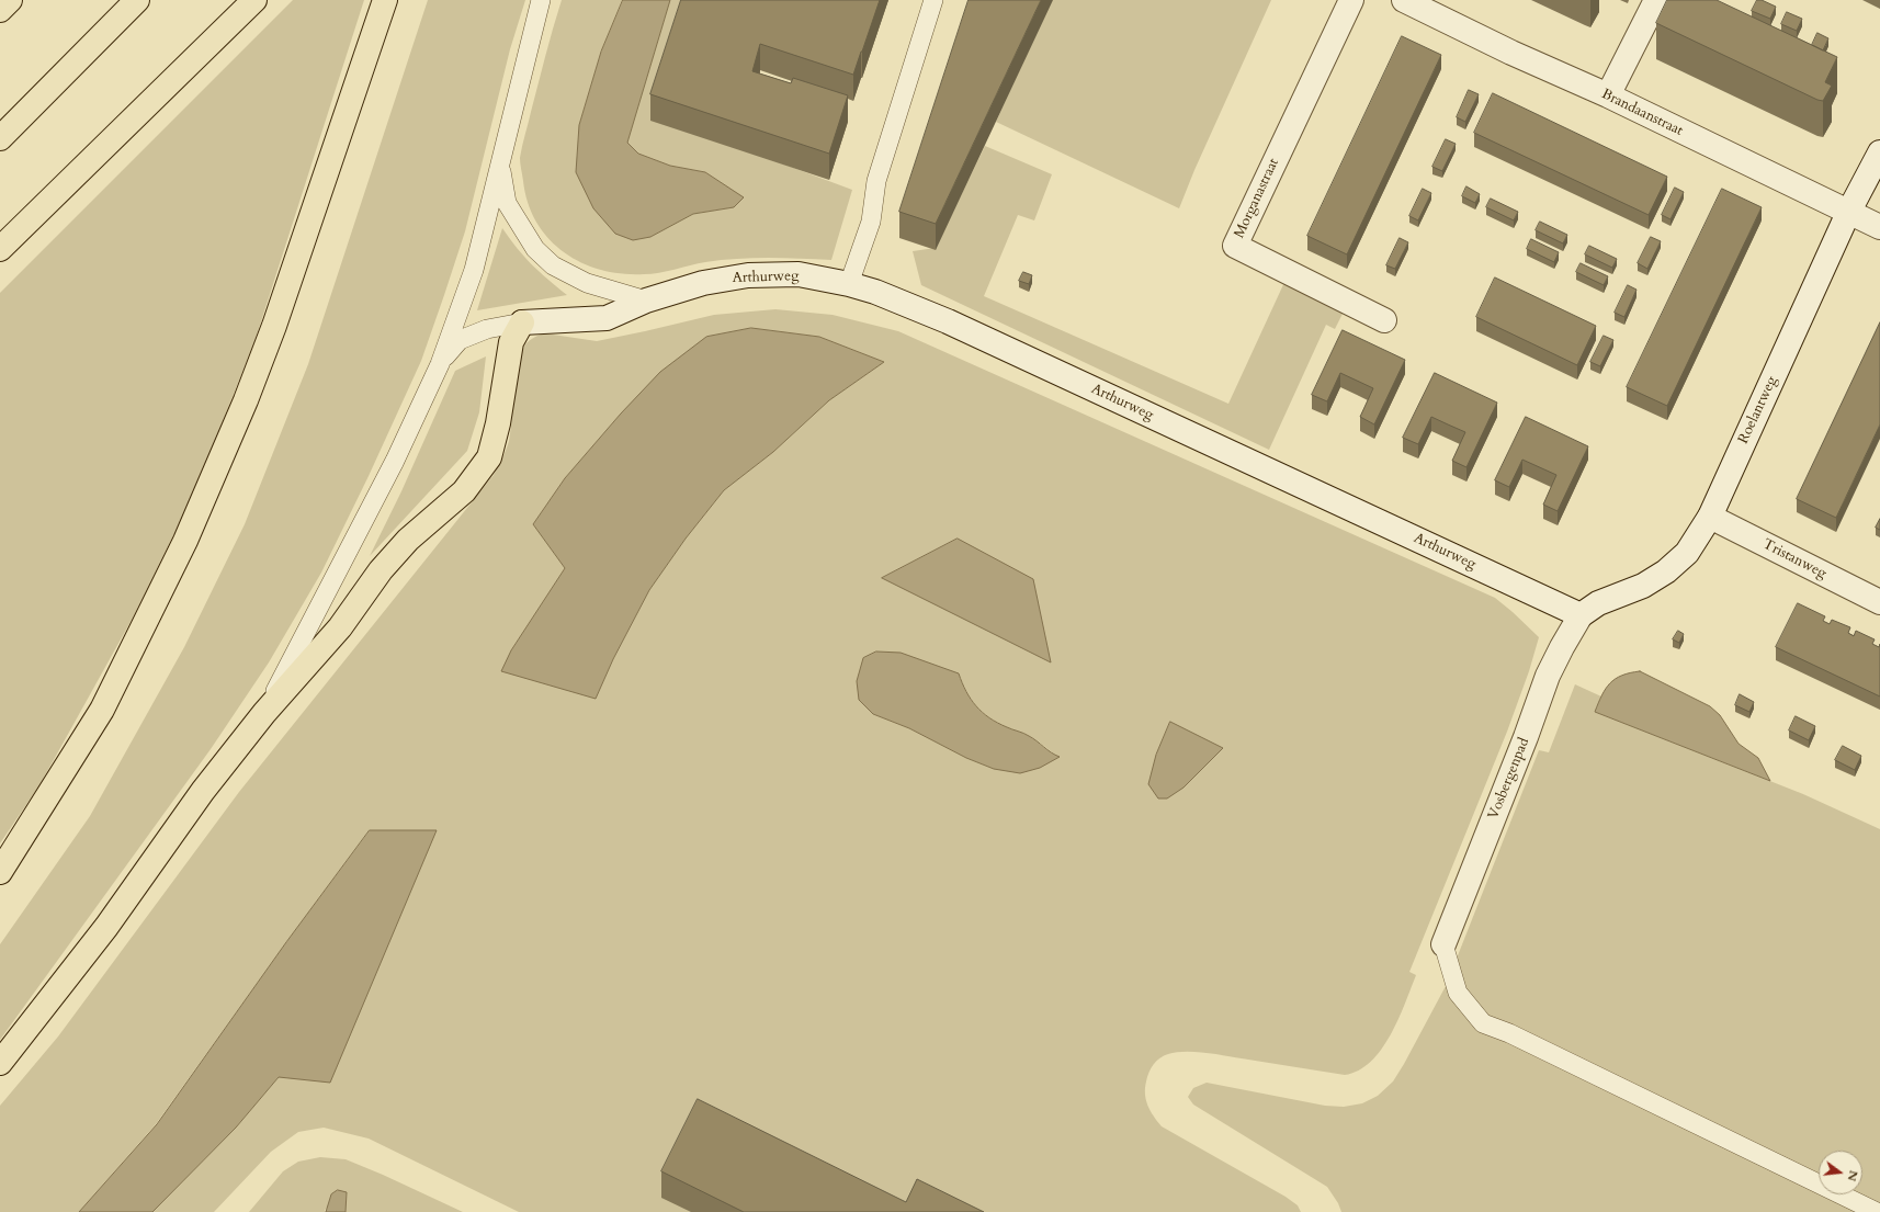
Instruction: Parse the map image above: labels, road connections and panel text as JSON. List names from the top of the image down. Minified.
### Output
{"streets":{"street":["Brandaanstraat","Morganastraat","Arthurweg","Roelantweg","Tristanweg","Vosbergenpad"]},"crossings":[["Brandaanstraat","Roelantweg"],["Arthurweg","Roelantweg"],["Arthurweg","Vosbergenpad"],["Roelantweg","Tristanweg"],["Roelantweg","Vosbergenpad"]],"north":"right"}
